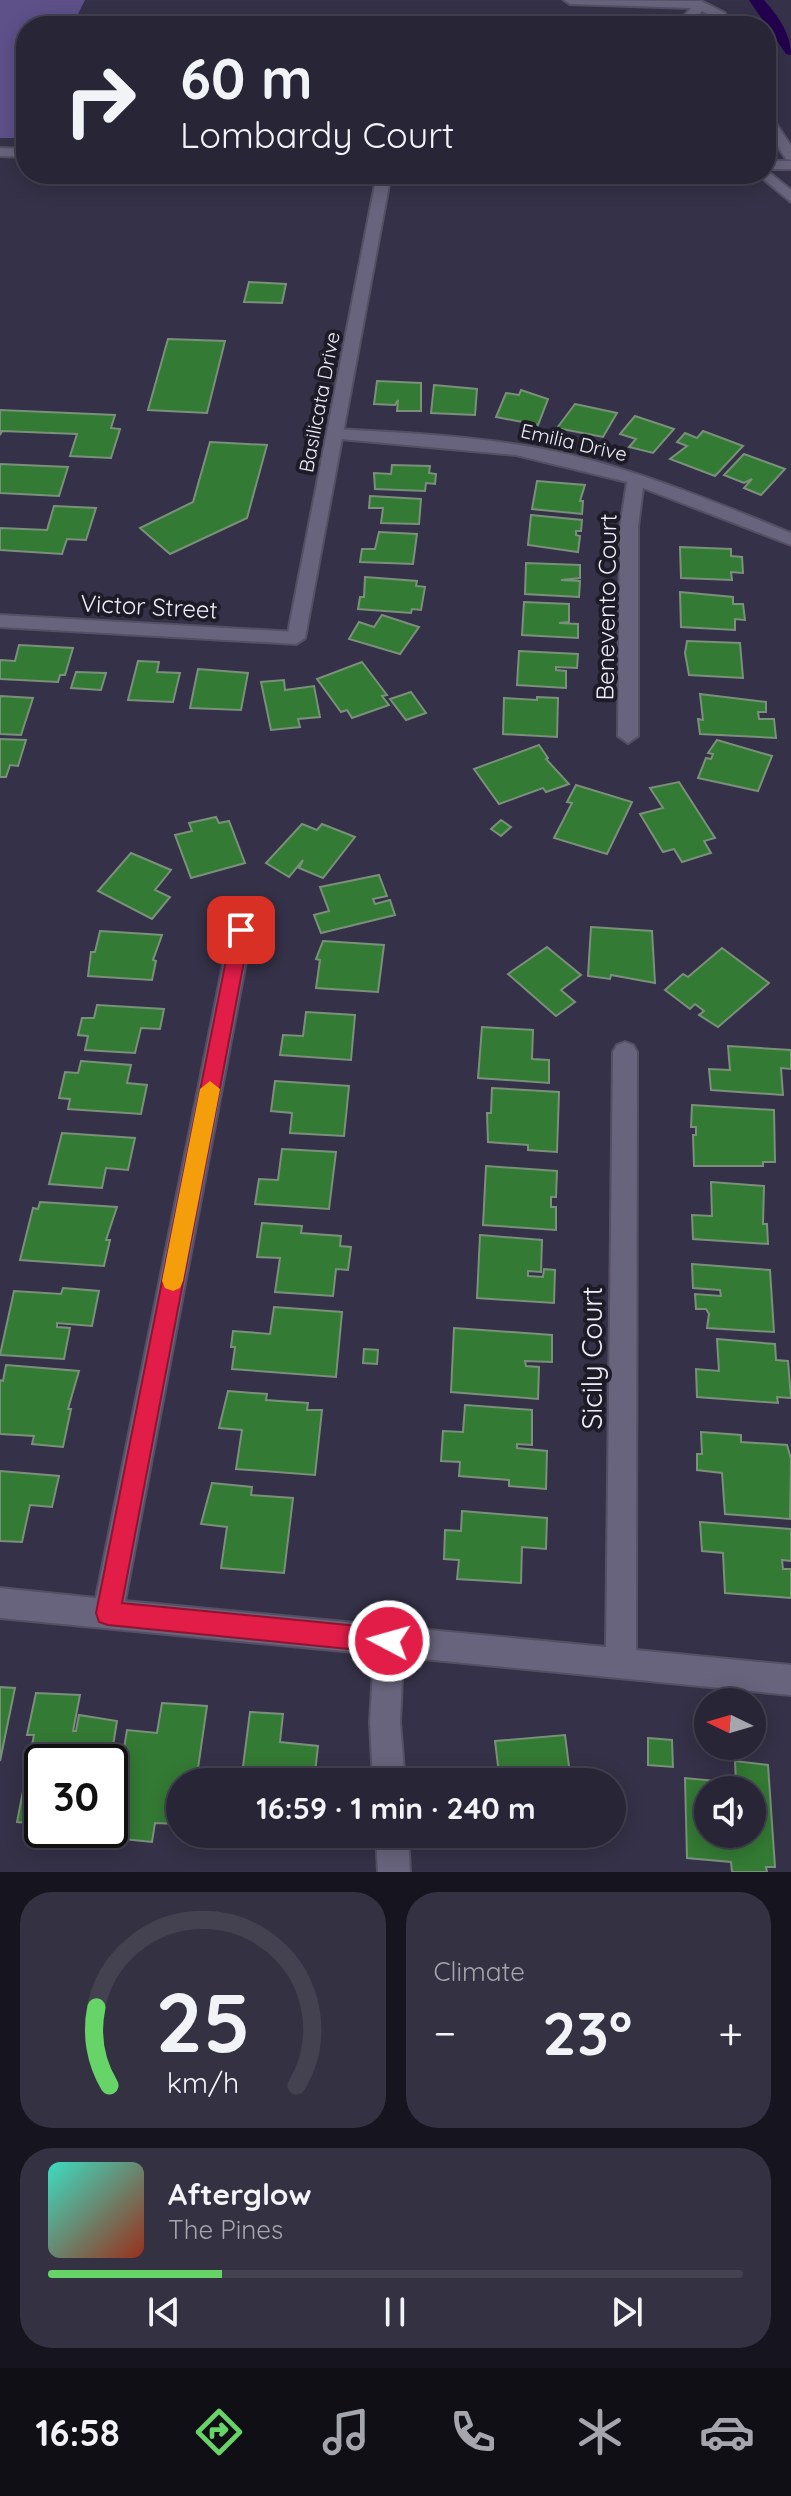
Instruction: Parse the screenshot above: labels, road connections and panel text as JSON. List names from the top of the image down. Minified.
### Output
{"streets":{"street":["Basilicata Drive","Emilia Drive","Victor Street","Benevento Court","Sicily Court"]},"crossings":[["Basilicata Drive","Emilia Drive"],["Basilicata Drive","Victor Street"],["Emilia Drive","Benevento Court"]],"north":"left","page":{"turn":["60 m","Lombardy Court"],"limit":"30","trip":"16:59 · 1 min · 240 m","tile":"Climate","heat":["−","23°","+"],"song":["Afterglow","The Pines"],"tabs":"16:58","gauge":["25","km/h"]}}
